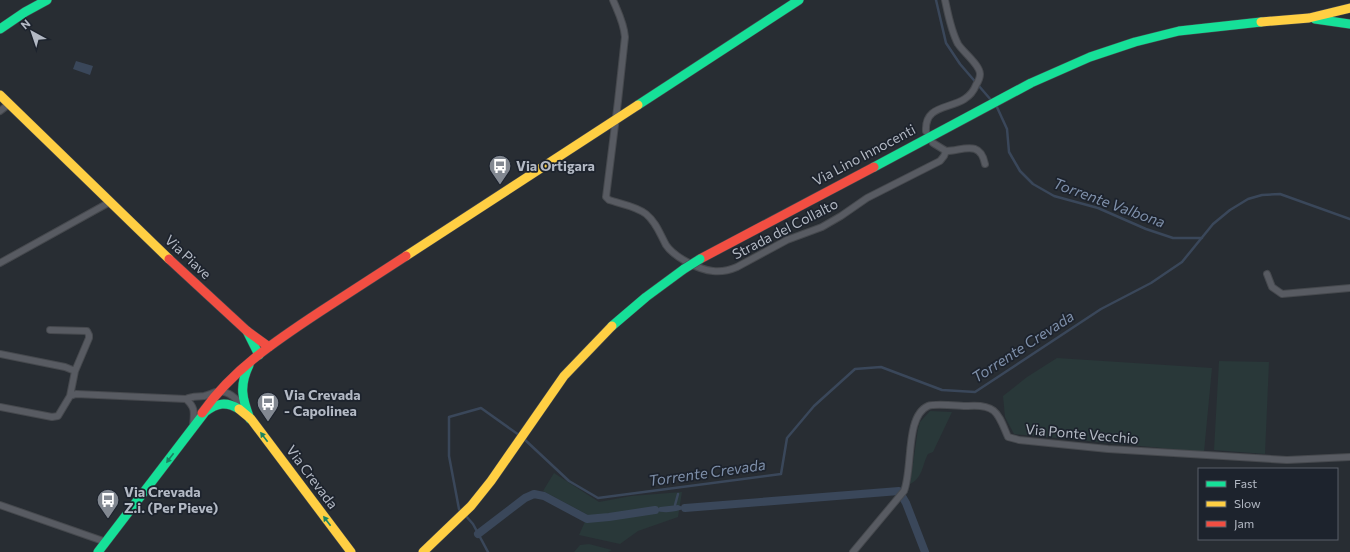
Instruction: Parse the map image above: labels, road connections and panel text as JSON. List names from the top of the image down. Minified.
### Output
{"streets":{"main road":["Via Lino Innocenti","Via Piave","Via Crevada"],"street":["Strada del Collalto","Via Ponte Vecchio"]},"crossings":[["Strada del Collalto","Via Crevada"],["Via Piave","Via Crevada"]],"water":["Torrente Valbona","Torrente Crevada"],"places":{"bus stop":["Via Ortigara","Via Crevada - Capolinea","Via Crevada Z.i. (Per Pieve)"]},"legend":["Fast","Slow","Jam"],"north":"top left"}
